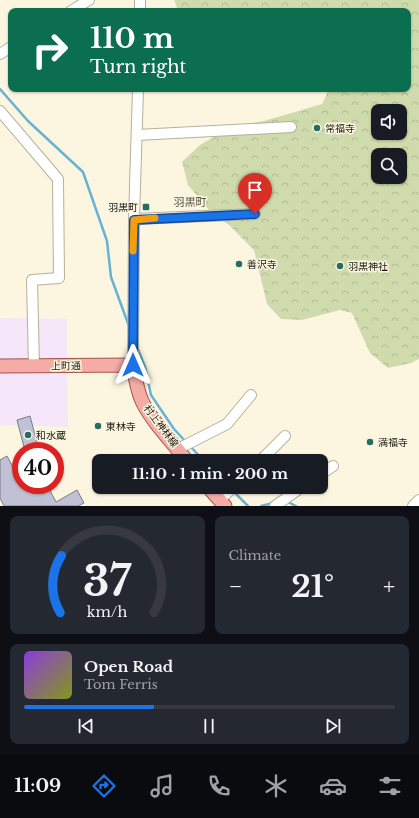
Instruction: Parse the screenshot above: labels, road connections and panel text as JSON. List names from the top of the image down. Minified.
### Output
{"streets":{"main road":["上町通","村上神林線"]},"crossings":[["上町通","村上神林線"]],"districts":["羽黒町"],"places":{"other":["常福寺","善沢寺","羽黒神社","東林寺","和水蔵","満福寺"],"transit":["羽黒町"]},"page":{"turn":["110 m","Turn right"],"limit":"40","trip":"11:10 · 1 min · 200 m","tile":"Climate","heat":["−","21°","+"],"song":["Open Road","Tom Ferris"],"tabs":"11:09","gauge":["37","km/h"]}}
